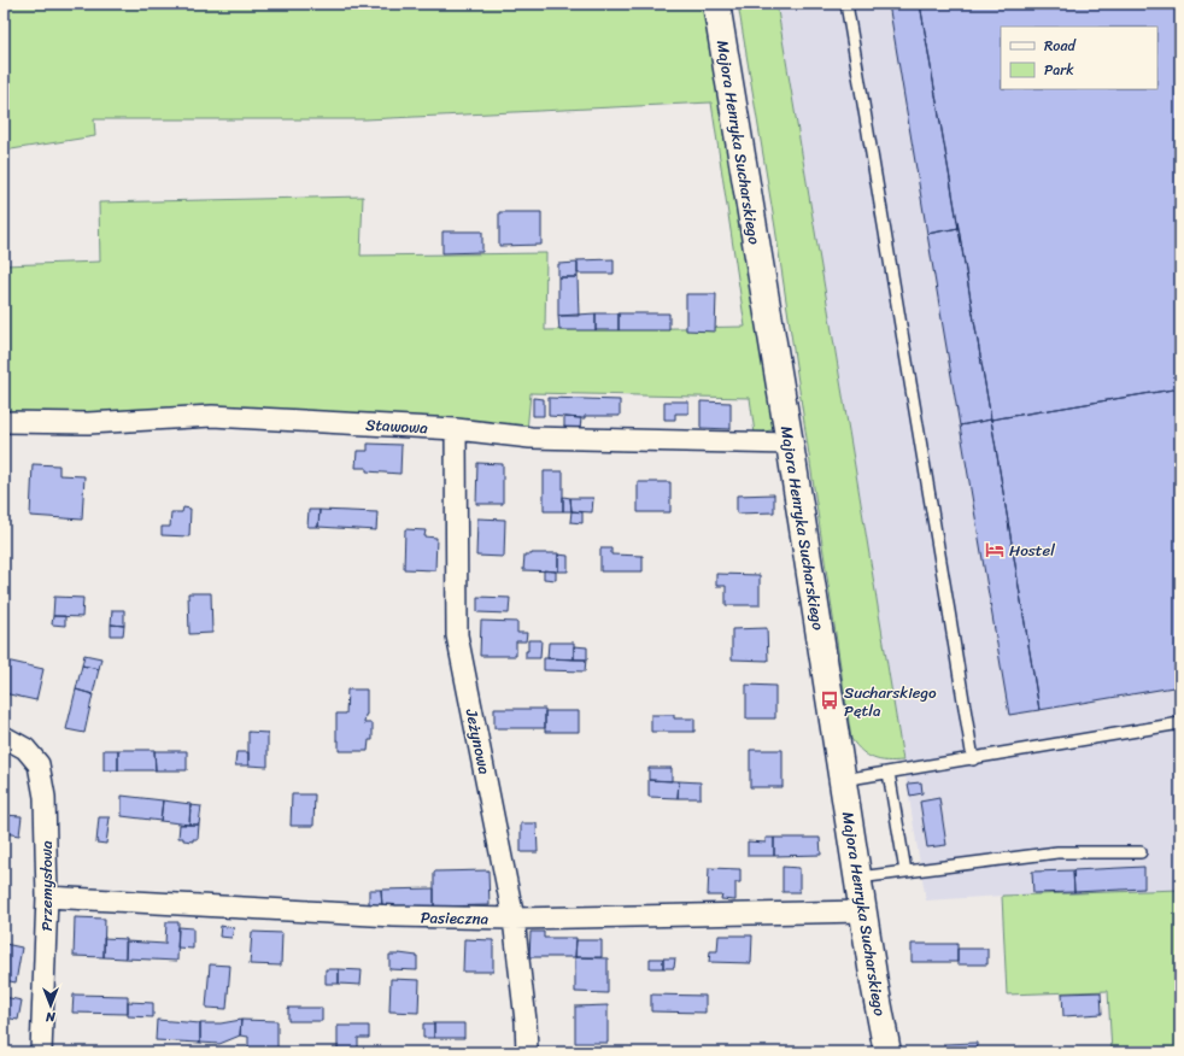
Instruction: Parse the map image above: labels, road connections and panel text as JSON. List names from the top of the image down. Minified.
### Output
{"streets":{"street":["Majora Henryka Sucharskiego","Stawowa","Jeżynowa","Przemysłowa","Pasieczna"]},"crossings":[["Majora Henryka Sucharskiego","Stawowa"],["Majora Henryka Sucharskiego","Pasieczna"],["Stawowa","Jeżynowa"],["Jeżynowa","Pasieczna"],["Przemysłowa","Pasieczna"]],"places":{"hotel":["Hostel"],"bus stop":["Sucharskiego Pętla"]},"legend":["Road","Park"],"north":"bottom"}
